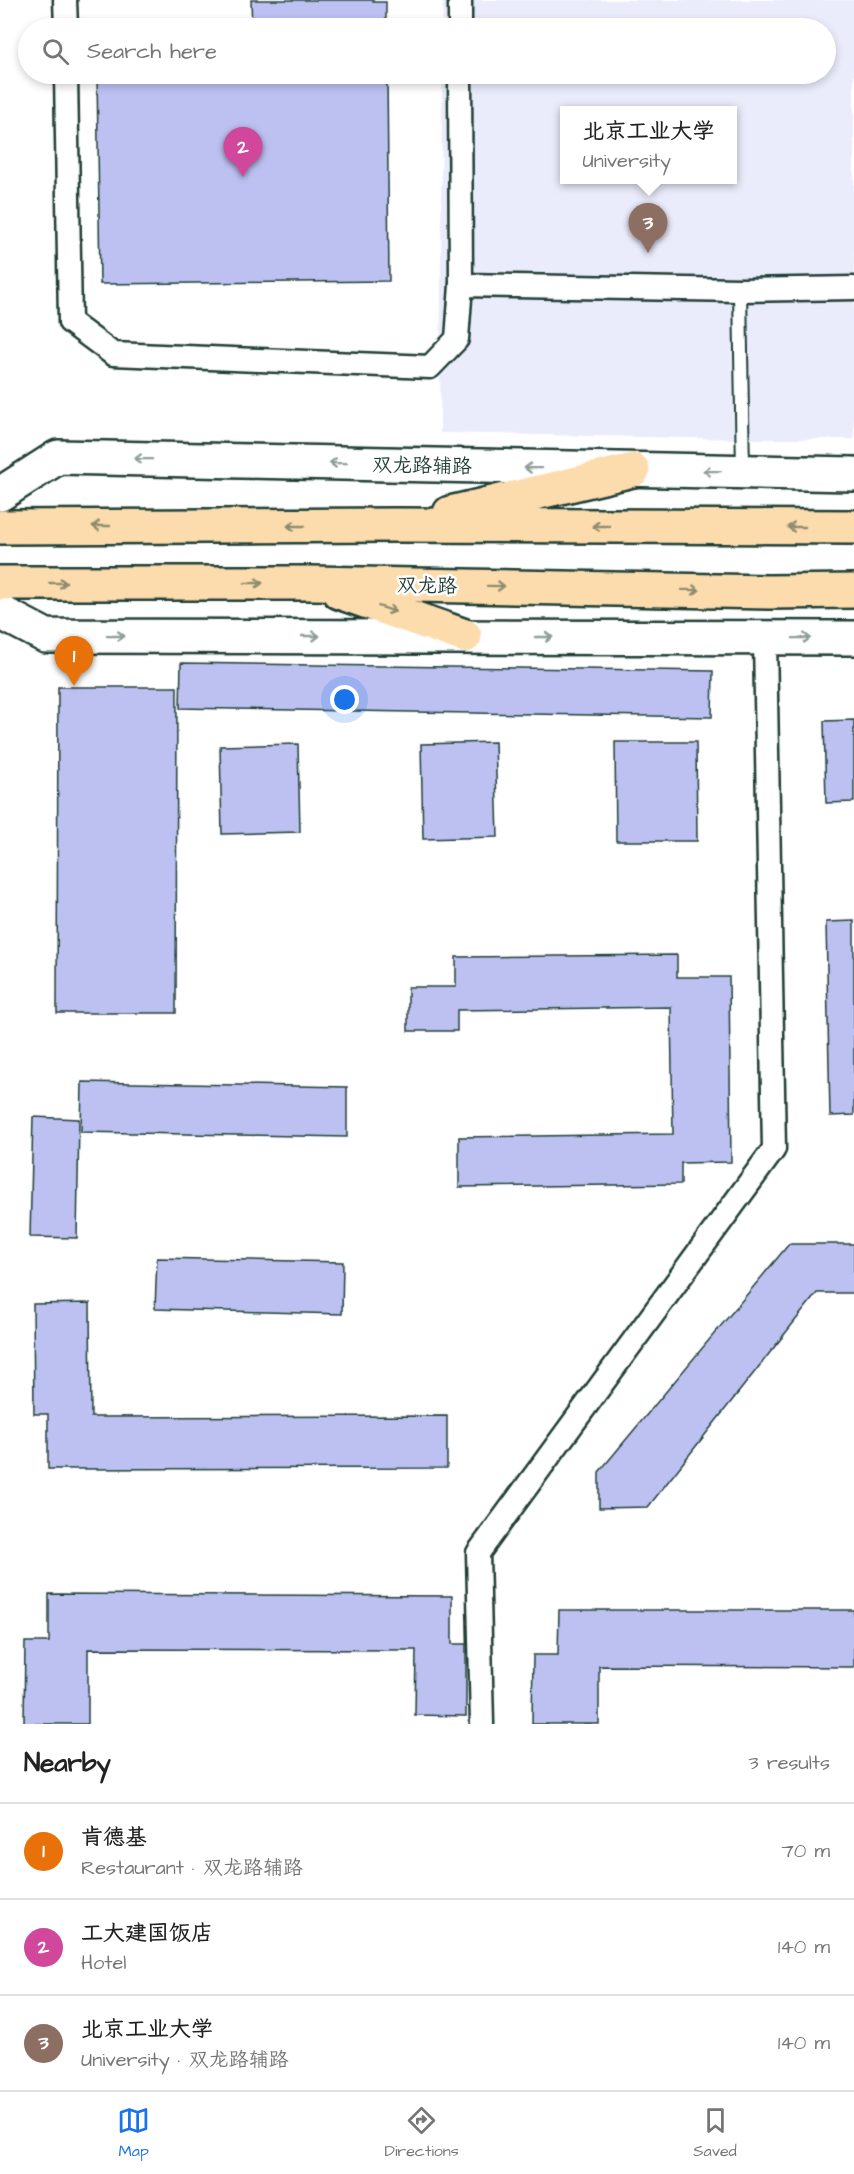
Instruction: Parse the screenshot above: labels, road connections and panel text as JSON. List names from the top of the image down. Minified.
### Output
{"streets":{"main road":["双龙路辅路","双龙路"]},"page":{"search":"Search here","popup":["北京工业大学","University"],"pins":["2","3","1"],"heading":["Nearby","3 results"],"list":[{"mark":"1","name":"肯德基","note":"Restaurant · 双龙路辅路","value":"70 m"},{"mark":"2","name":"工大建国饭店","note":"Hotel","value":"140 m"},{"mark":"3","name":"北京工业大学","note":"University · 双龙路辅路","value":"140 m"}],"nav":["Map","Directions","Saved"]}}
